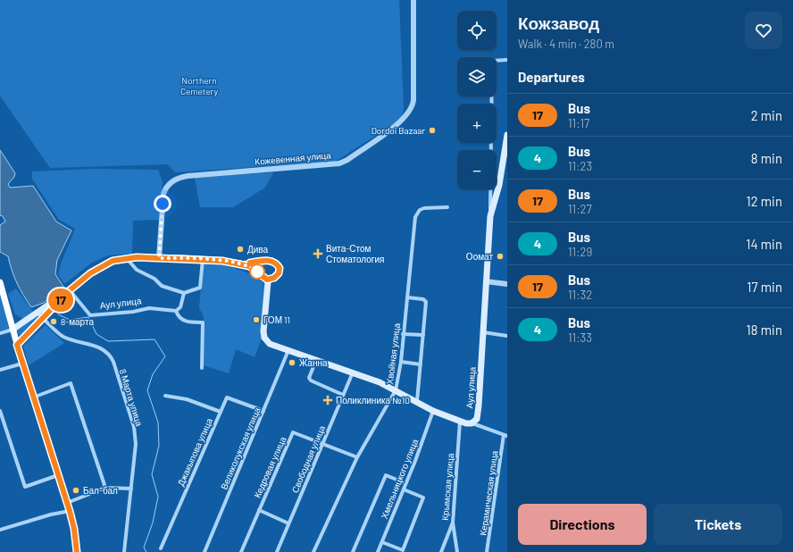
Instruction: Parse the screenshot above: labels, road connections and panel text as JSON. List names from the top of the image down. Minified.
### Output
{"streets":{"main road":["Аул улица"],"street":["Кожевенная улица","Хвойная улица","8 Марта улица","Великолукская улица","Джакыпова улица","Свободная улица","Кедровая улица","Хмельницкого улица","Крымская улица","Керамическая улица"]},"crossings":[["Хвойная улица","Кедровая улица"],["Великолукская улица","Джакыпова улица"],["Свободная улица","Кедровая улица"]],"parks":["Northern Cemetery"],"places":{"other":["Dordoi Bazaar","Дива","Оомат","ГОМ 11","8-марта","Жанна","Бал-бал"],"health":["Вита-Стом Стоматология","Поликлиника №10"]},"lines":["bus line 17"],"page":{"on_map":"17","heading":[["Кожзавод","Walk · 4 min · 280 m"],"Departures"],"map_buttons":["+","−"],"list":[{"mark":"17","name":"Bus","note":"11:17","value":"2 min"},{"mark":"4","name":"Bus","note":"11:23","value":"8 min"},{"mark":"17","name":"Bus","note":"11:27","value":"12 min"},{"mark":"4","name":"Bus","note":"11:29","value":"14 min"},{"mark":"17","name":"Bus","note":"11:32","value":"17 min"},{"mark":"4","name":"Bus","note":"11:33","value":"18 min"}],"buttons":["Directions","Tickets"]}}
